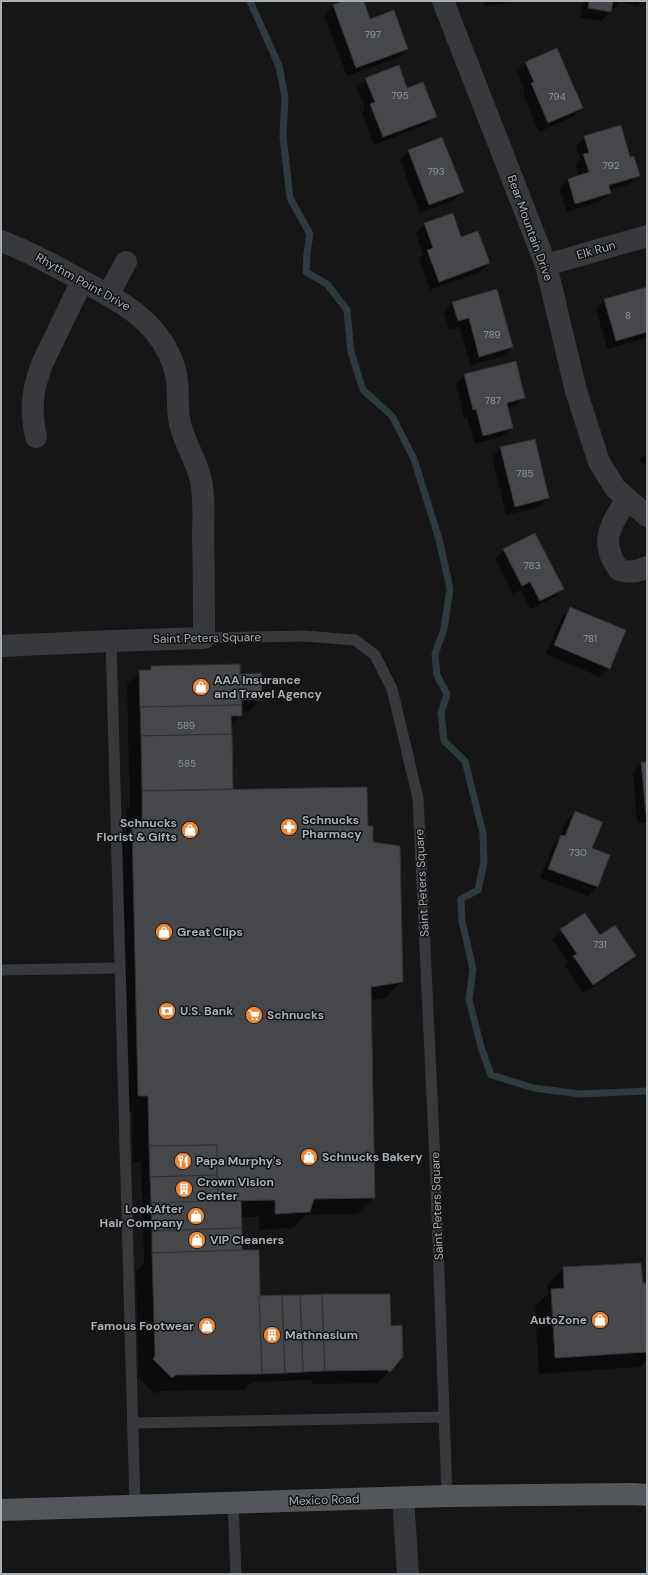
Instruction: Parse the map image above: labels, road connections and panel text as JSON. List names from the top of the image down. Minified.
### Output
{"streets":{"main road":["Mexico Road"],"street":["Bear Mountain Drive","Elk Run","Rhythm Point Drive","Saint Peters Square"]},"crossings":[["Bear Mountain Drive","Elk Run"],["Rhythm Point Drive","Saint Peters Square"],["Saint Peters Square","Mexico Road"]],"places":{"shop":["AAA Insurance and Travel Agency","Schnucks Florist & Gifts","Great Clips","Schnucks Bakery","LookAfter Hair Company","VIP Cleaners","AutoZone","Famous Footwear"],"pharmacy":["Schnucks Pharmacy"],"bank":["U.S. Bank"],"supermarket":["Schnucks"],"restaurant":["Papa Murphy's"],"building":["Crown Vision Center","Mathnasium"]},"house_numbers":["797","795","794","792","793","8","789","787","785","783","781","589","585","730","731"]}
